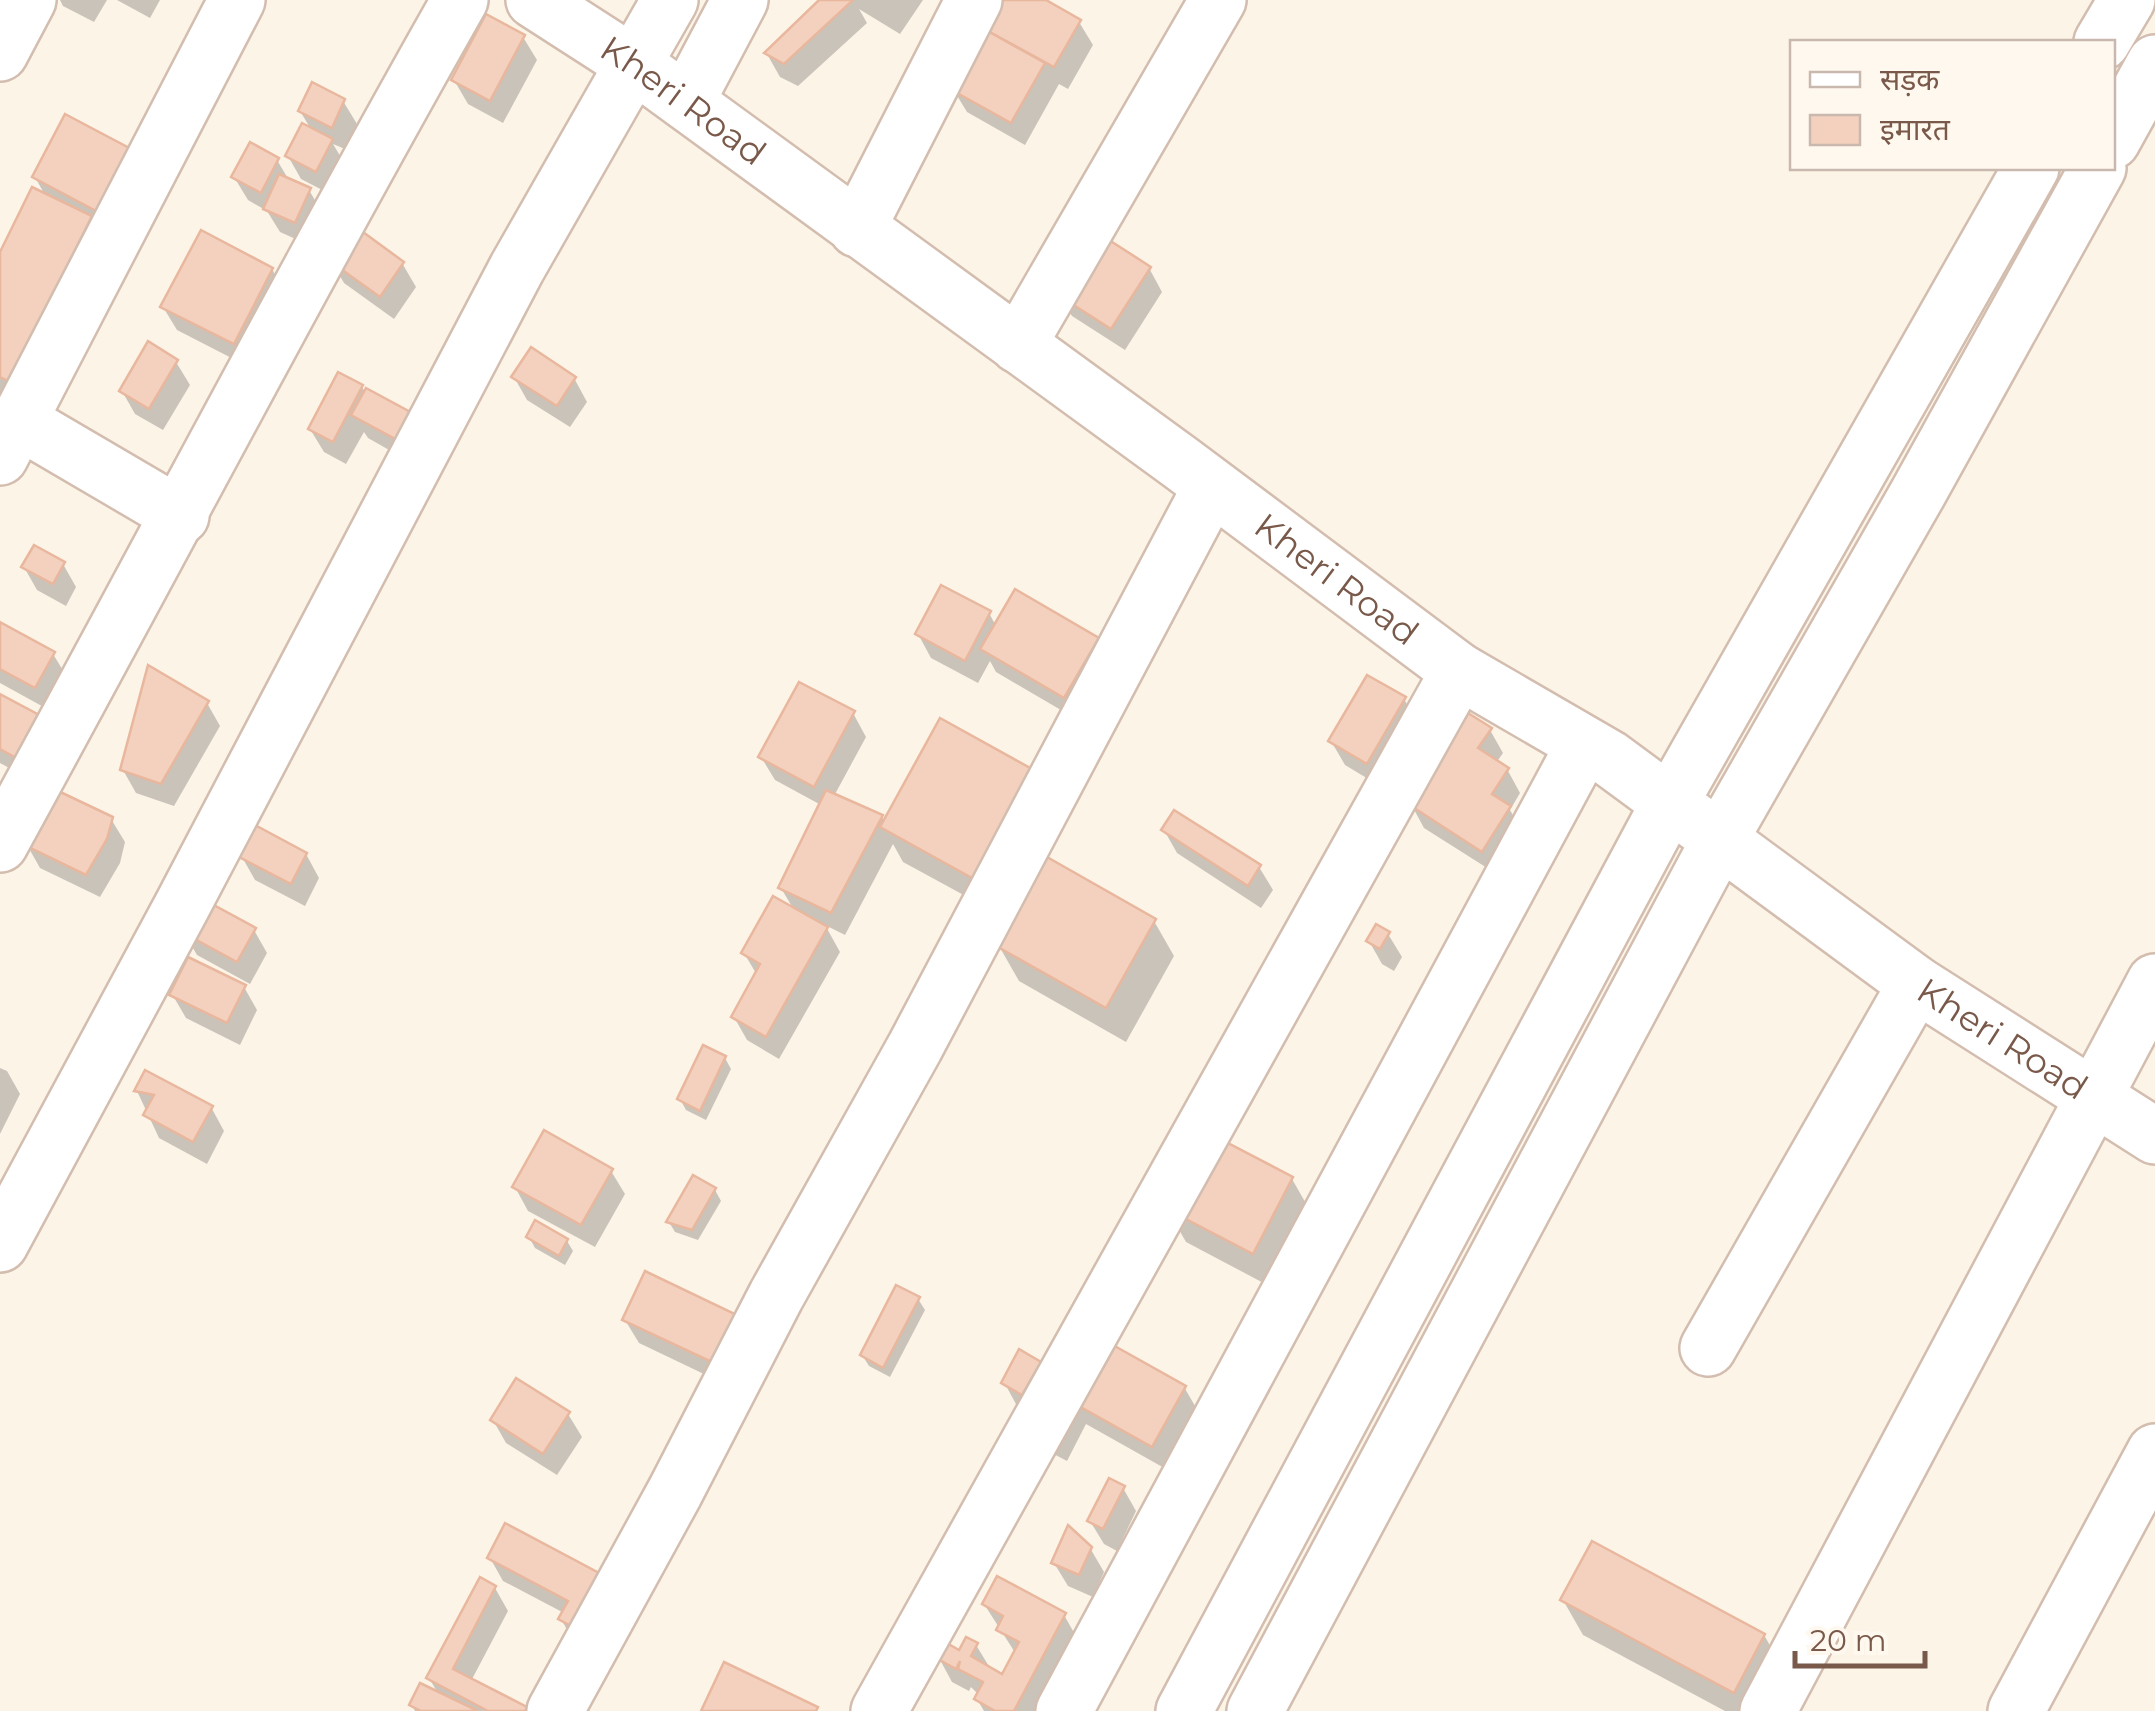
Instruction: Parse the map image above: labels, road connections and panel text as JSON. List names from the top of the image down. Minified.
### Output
{"streets":{"street":["Kheri Road"]},"legend":["सड़क","इमारत"],"scale_bar":"20 m"}
